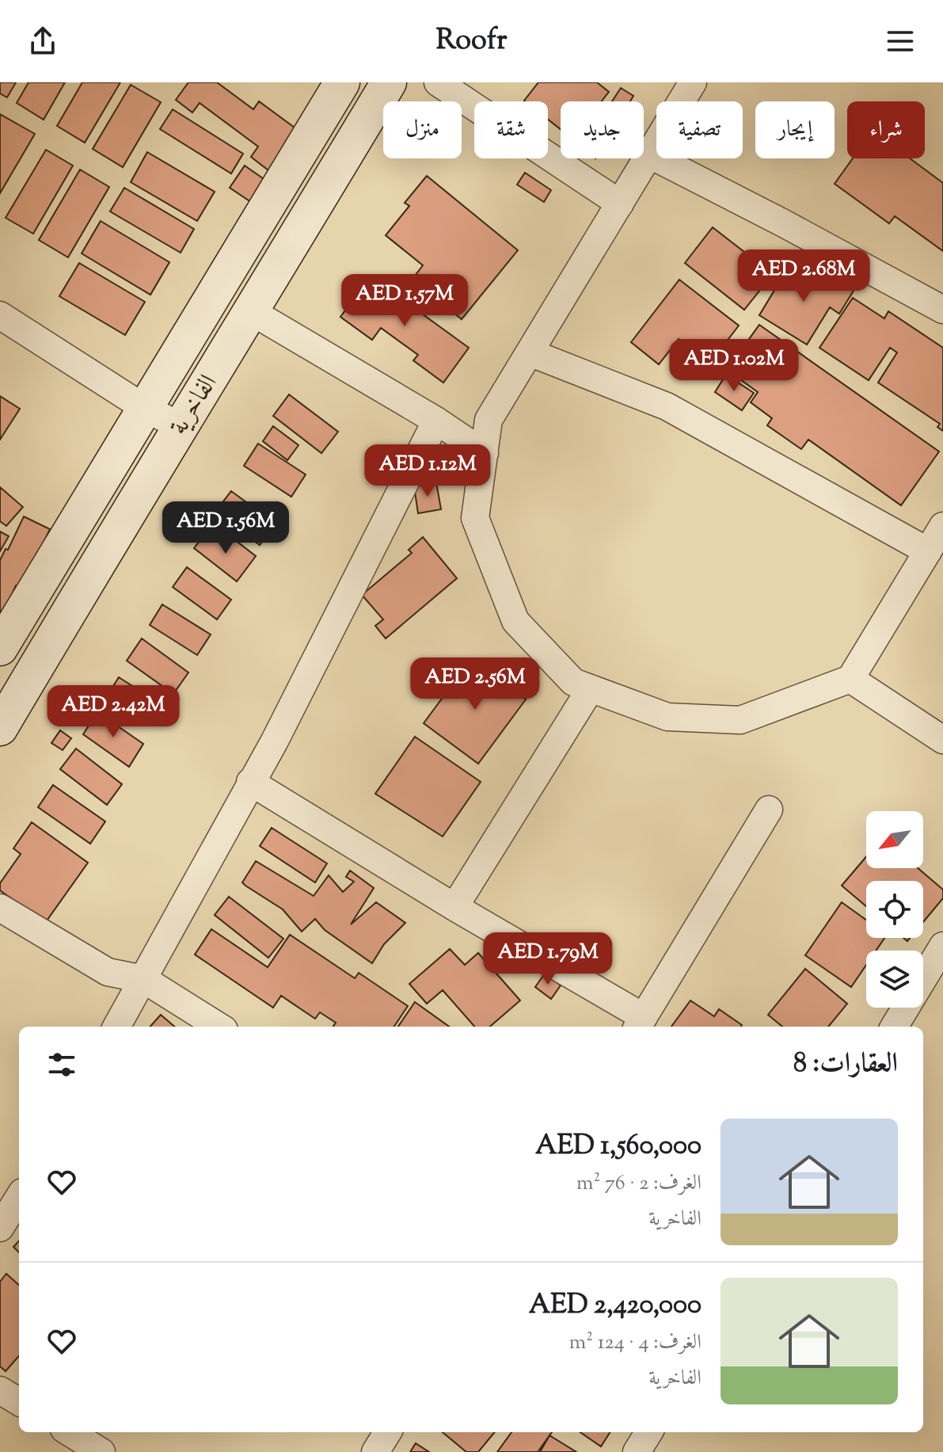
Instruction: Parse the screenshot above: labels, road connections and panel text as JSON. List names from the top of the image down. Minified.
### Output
{"streets":{"street":["الفاخرية"]},"north":"bottom left","page":{"header":"Roofr","chip":["شراء","إيجار","تصفية","جديد","شقة","منزل"],"price":["AED 2.68M","AED 1.57M","AED 1.02M","AED 1.12M","AED 1.56M","AED 2.56M","AED 2.42M","AED 1.79M"],"heading":"العقارات: 8","list":[{"name":"AED 1,560,000","note":"الغرف: 2 · 76 m² · الفاخرية"},{"name":"AED 2,420,000","note":"الغرف: 4 · 124 m² · الفاخرية"}]}}
